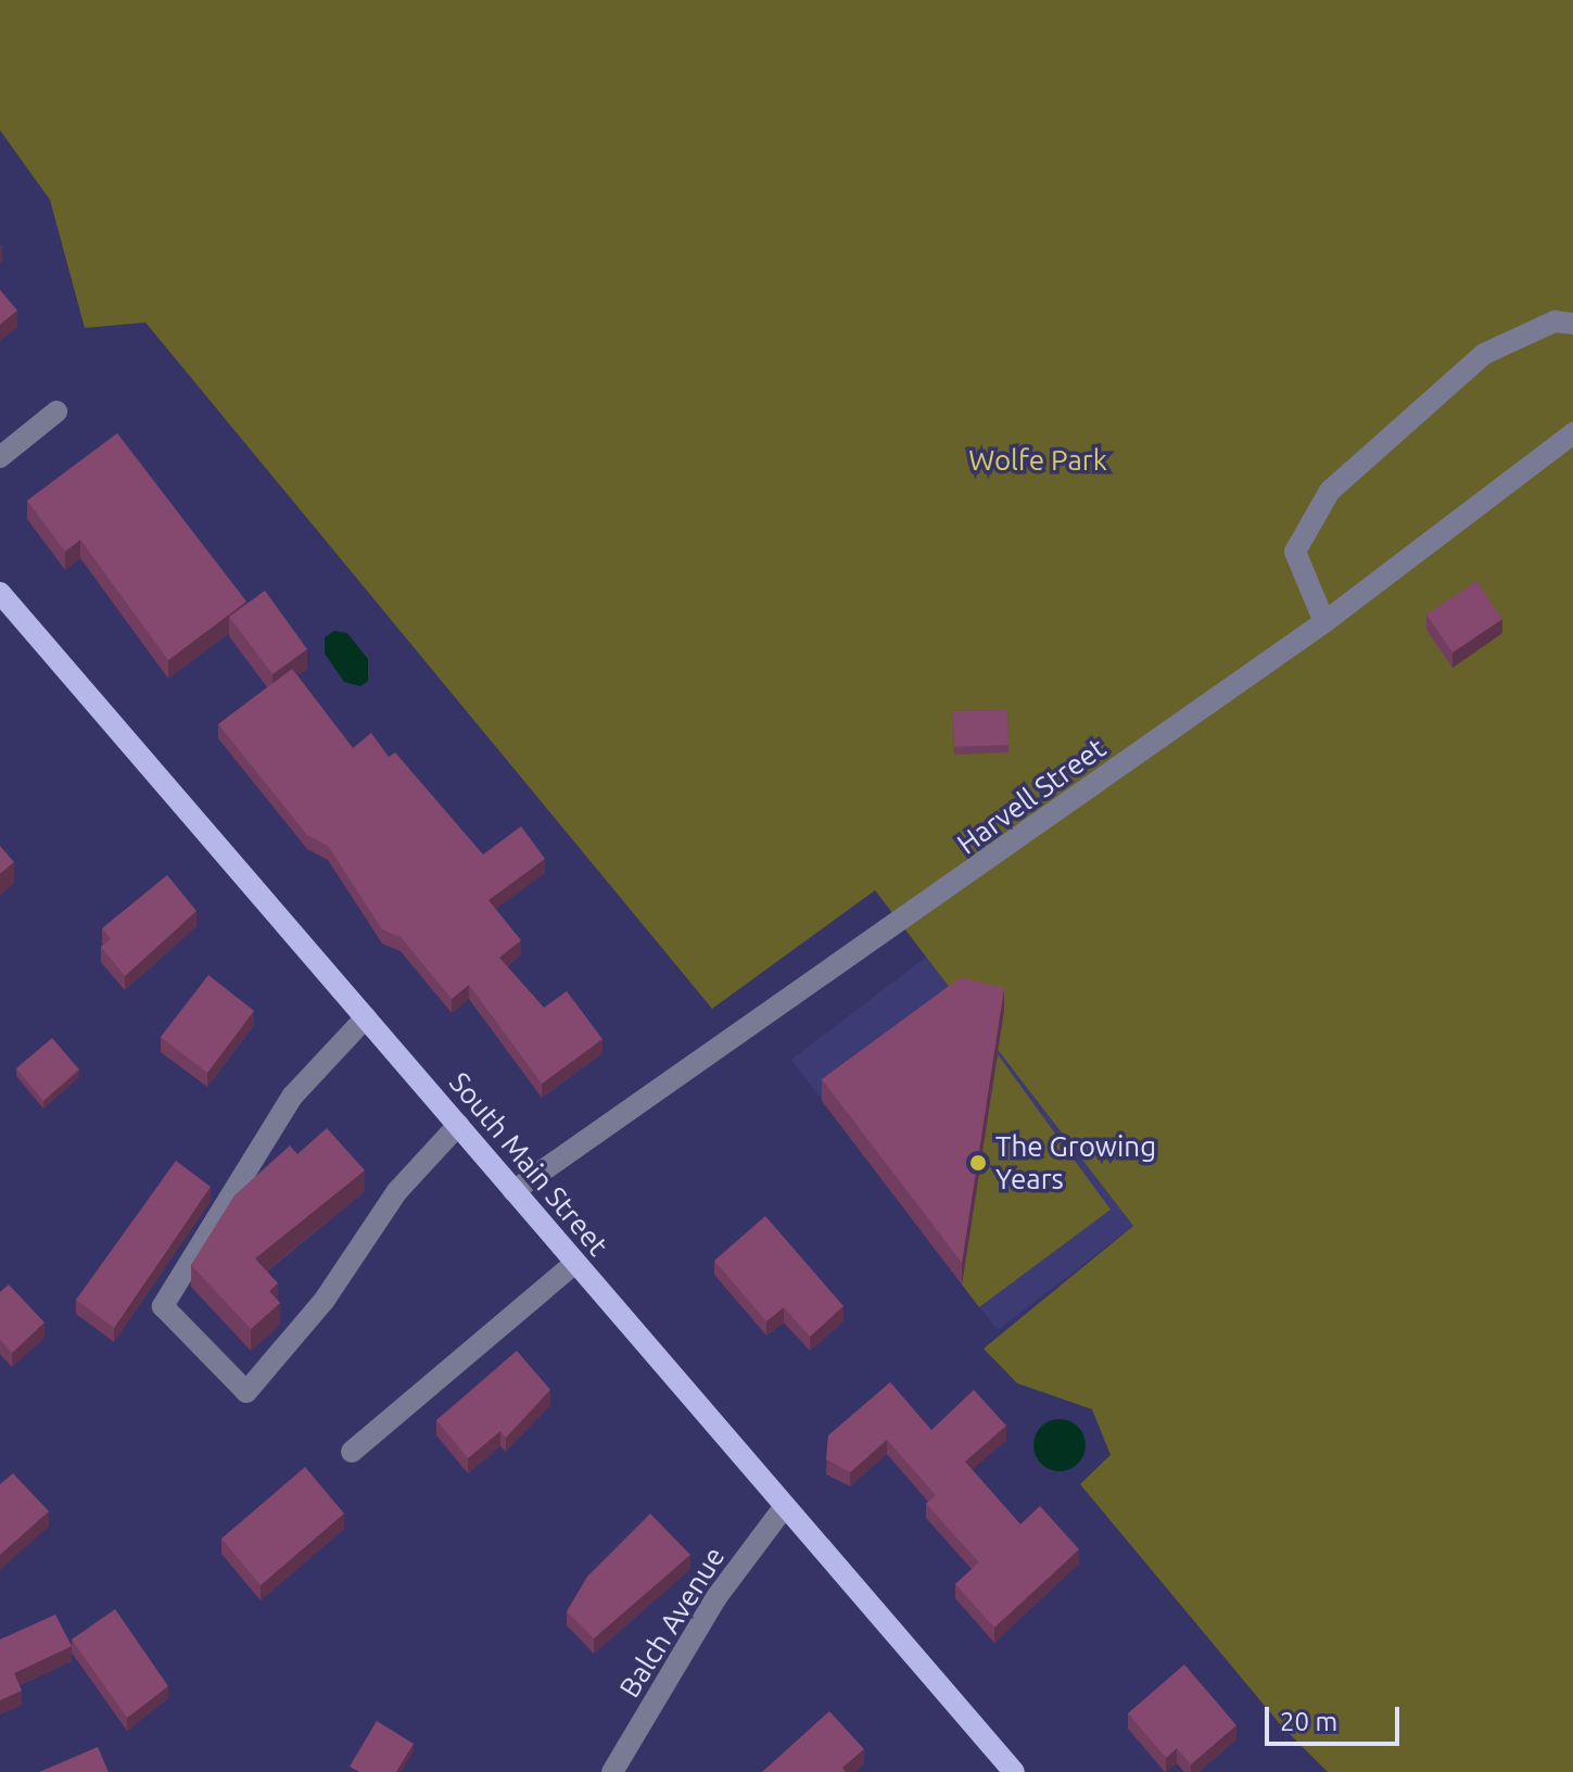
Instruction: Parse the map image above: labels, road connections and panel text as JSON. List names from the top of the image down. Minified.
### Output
{"streets":{"main road":["South Main Street"],"street":["Harvell Street","Balch Avenue"]},"crossings":[["Harvell Street","South Main Street"],["South Main Street","Balch Avenue"]],"parks":["Wolfe Park"],"places":["The Growing Years"],"scale_bar":"20 m"}
